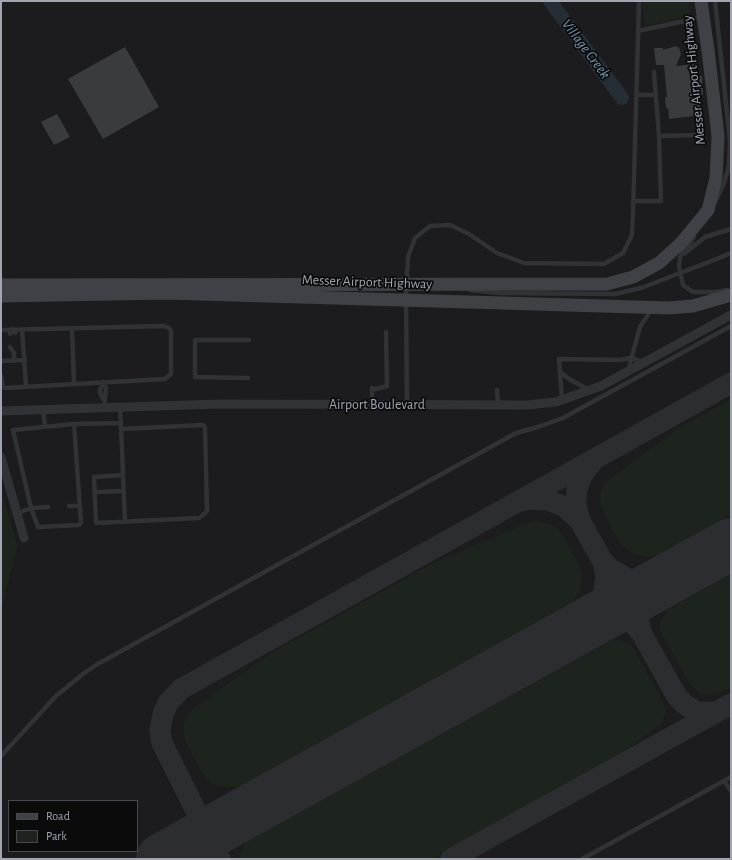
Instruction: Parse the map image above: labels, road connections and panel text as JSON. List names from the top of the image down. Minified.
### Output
{"streets":{"main road":["Messer Airport Highway"],"street":["Airport Boulevard"]},"water":["Village Creek"],"legend":["Road","Park"]}
